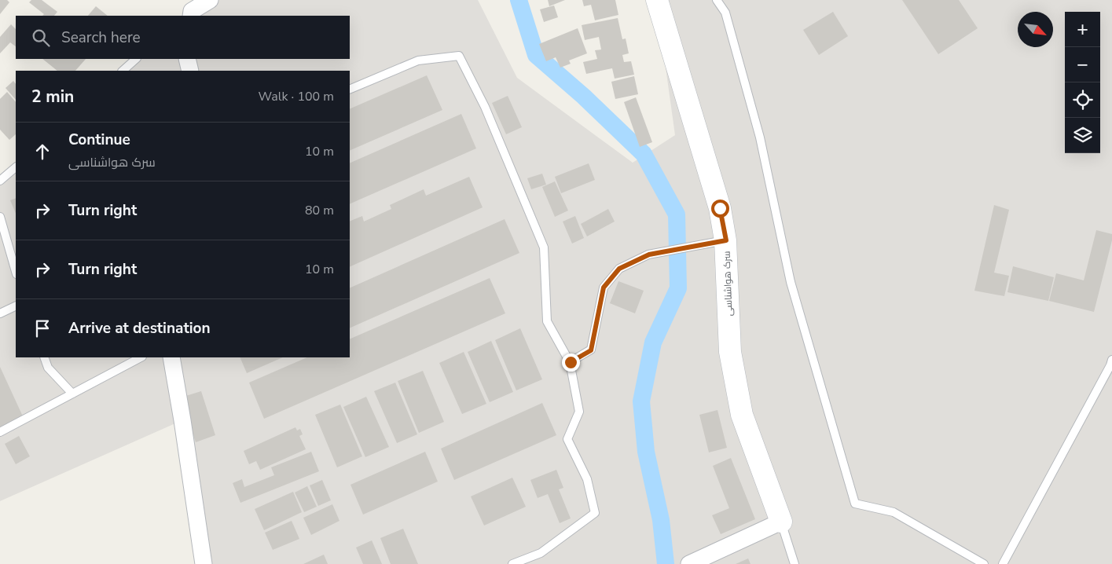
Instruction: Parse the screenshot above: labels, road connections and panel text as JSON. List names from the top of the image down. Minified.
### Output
{"streets":{"street":["سرک هواشناسی"]},"north":"bottom right","page":{"map_buttons":["+","−"],"search":"Search here","heading":["2 min","Walk · 100 m"],"list":[["Continue","سرک هواشناسی","10 m"],["Turn right","80 m"],["Turn right","10 m"],"Arrive at destination"]}}
